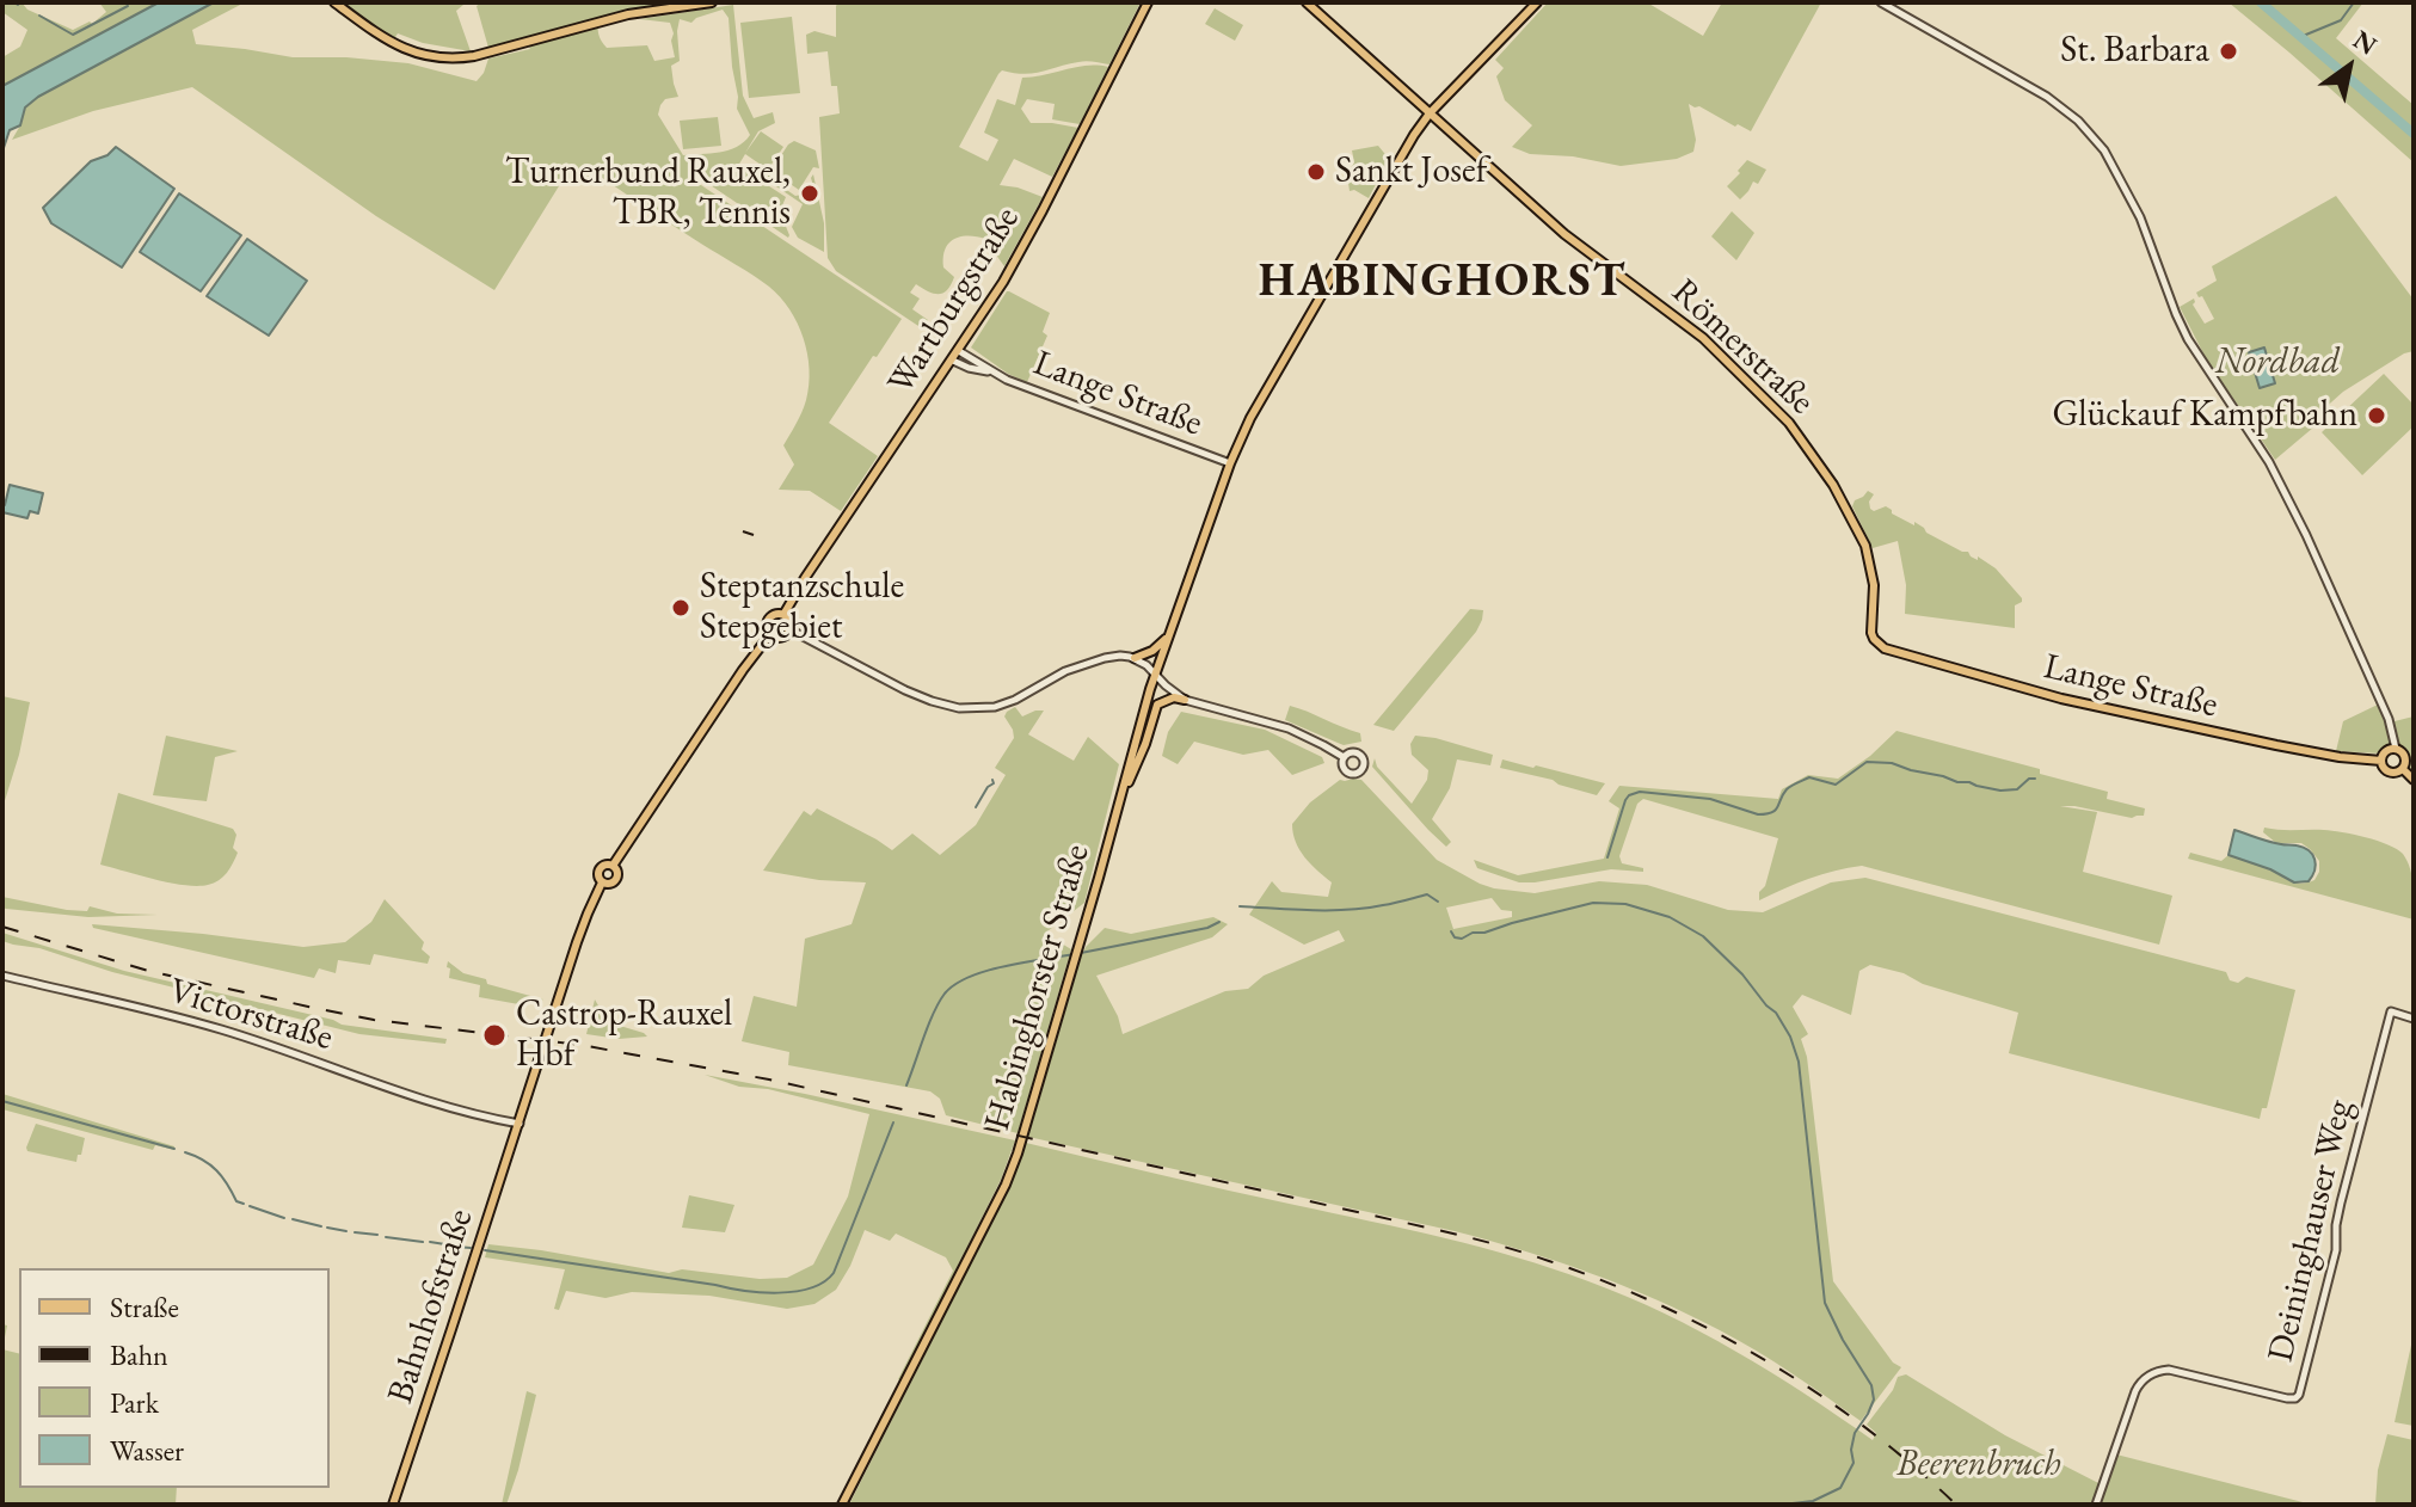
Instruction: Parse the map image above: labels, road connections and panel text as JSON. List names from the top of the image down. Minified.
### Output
{"streets":{"main road":["Wartburgstraße","Römerstraße","Lange Straße","Habinghorster Straße","Bahnhofstraße"],"street":["Victorstraße","Deininghauser Weg"]},"crossings":[["Wartburgstraße","Lange Straße"],["Römerstraße","Lange Straße"],["Römerstraße","Habinghorster Straße"],["Lange Straße","Habinghorster Straße"],["Victorstraße","Bahnhofstraße"]],"districts":["HABINGHORST"],"parks":["Nordbad","Beerenbruch"],"places":["St. Barbara","Sankt Josef","Turnerbund Rauxel, TBR, Tennis","Glückauf Kampfbahn","Steptanzschule Stepgebiet","Castrop-Rauxel Hbf"],"legend":["Straße","Bahn","Park","Wasser"],"north":"top right"}
